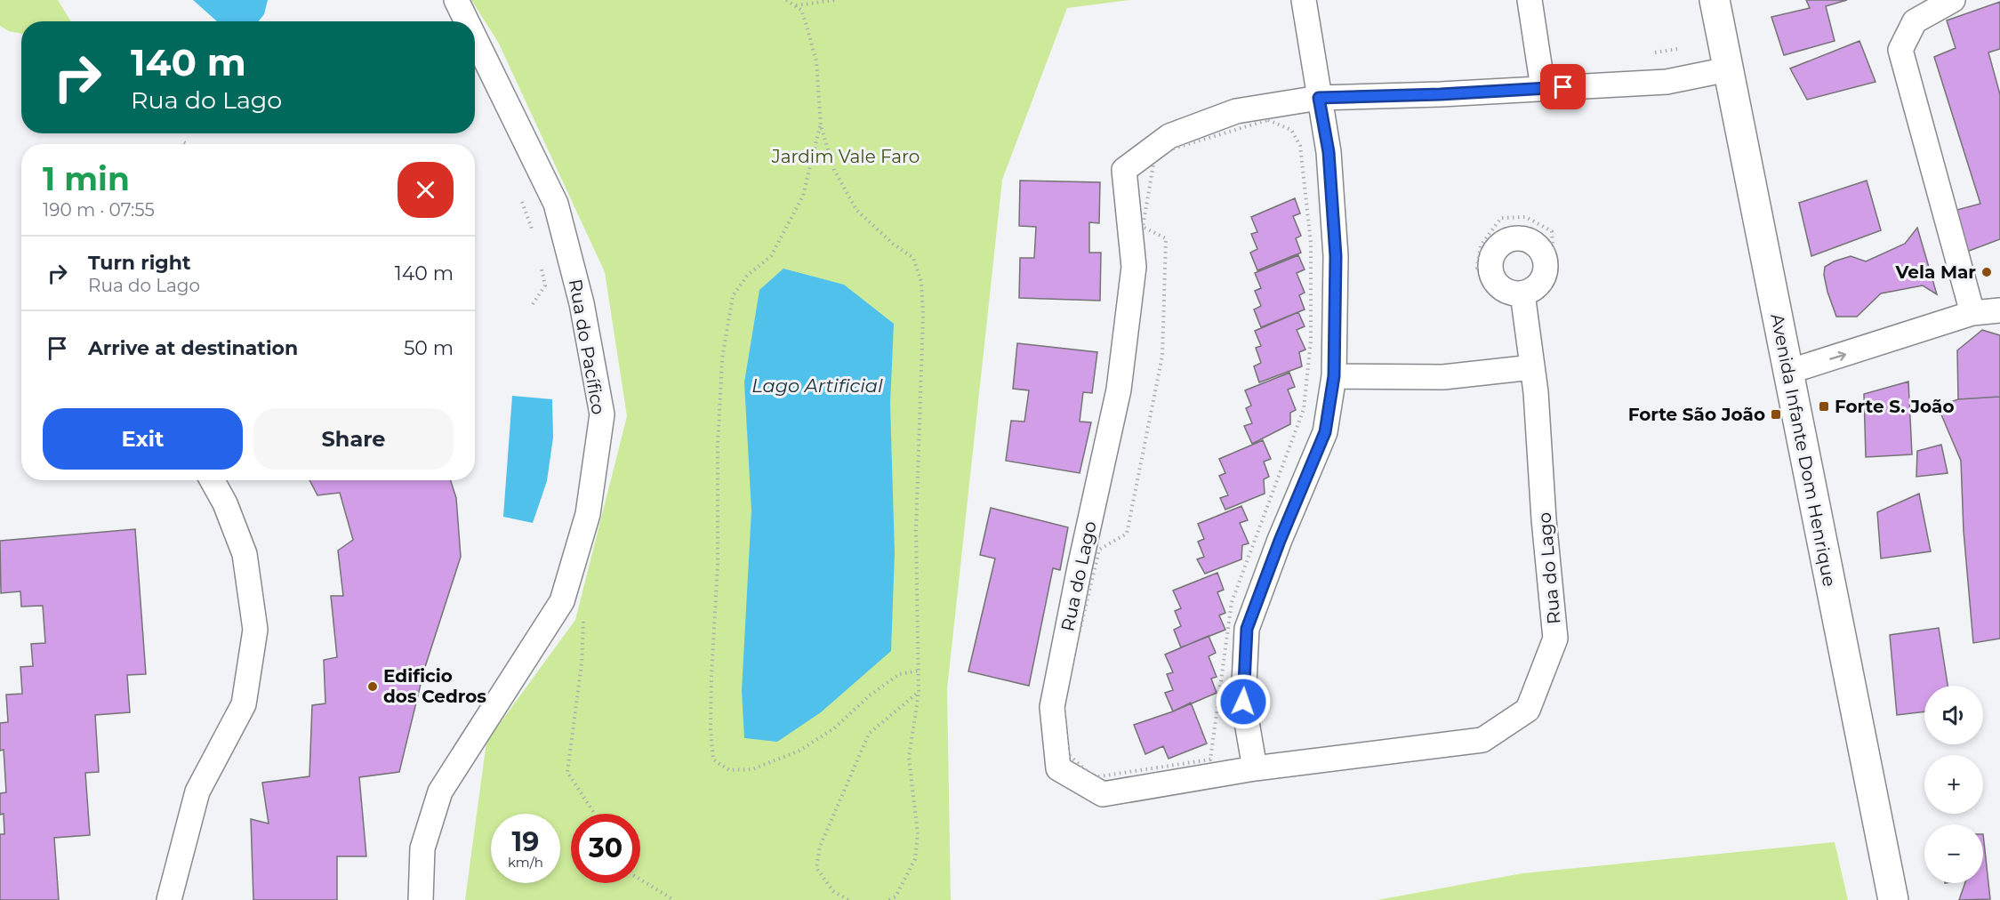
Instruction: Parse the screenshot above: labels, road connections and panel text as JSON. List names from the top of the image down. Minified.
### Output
{"streets":{"street":["Rua do Pacífico","Avenida Infante Dom Henrique","Rua do Lago"]},"crossings":[["Avenida Infante Dom Henrique","Rua do Lago"]],"water":["Lago Artificial"],"parks":["Jardim Vale Faro"],"places":{"other":["Vela Mar","Edificio dos Cedros"],"transit":["Forte S. João","Forte São João"]},"page":{"turn":["140 m","Rua do Lago"],"heading":["1 min","190 m · 07:55"],"list":[{"name":"Turn right","note":"Rua do Lago","value":"140 m"},{"name":"Arrive at destination","value":"50 m"}],"buttons":["Exit","Share"],"map_buttons":["+","−"],"speed":"19 km/h","limit":"30"}}
